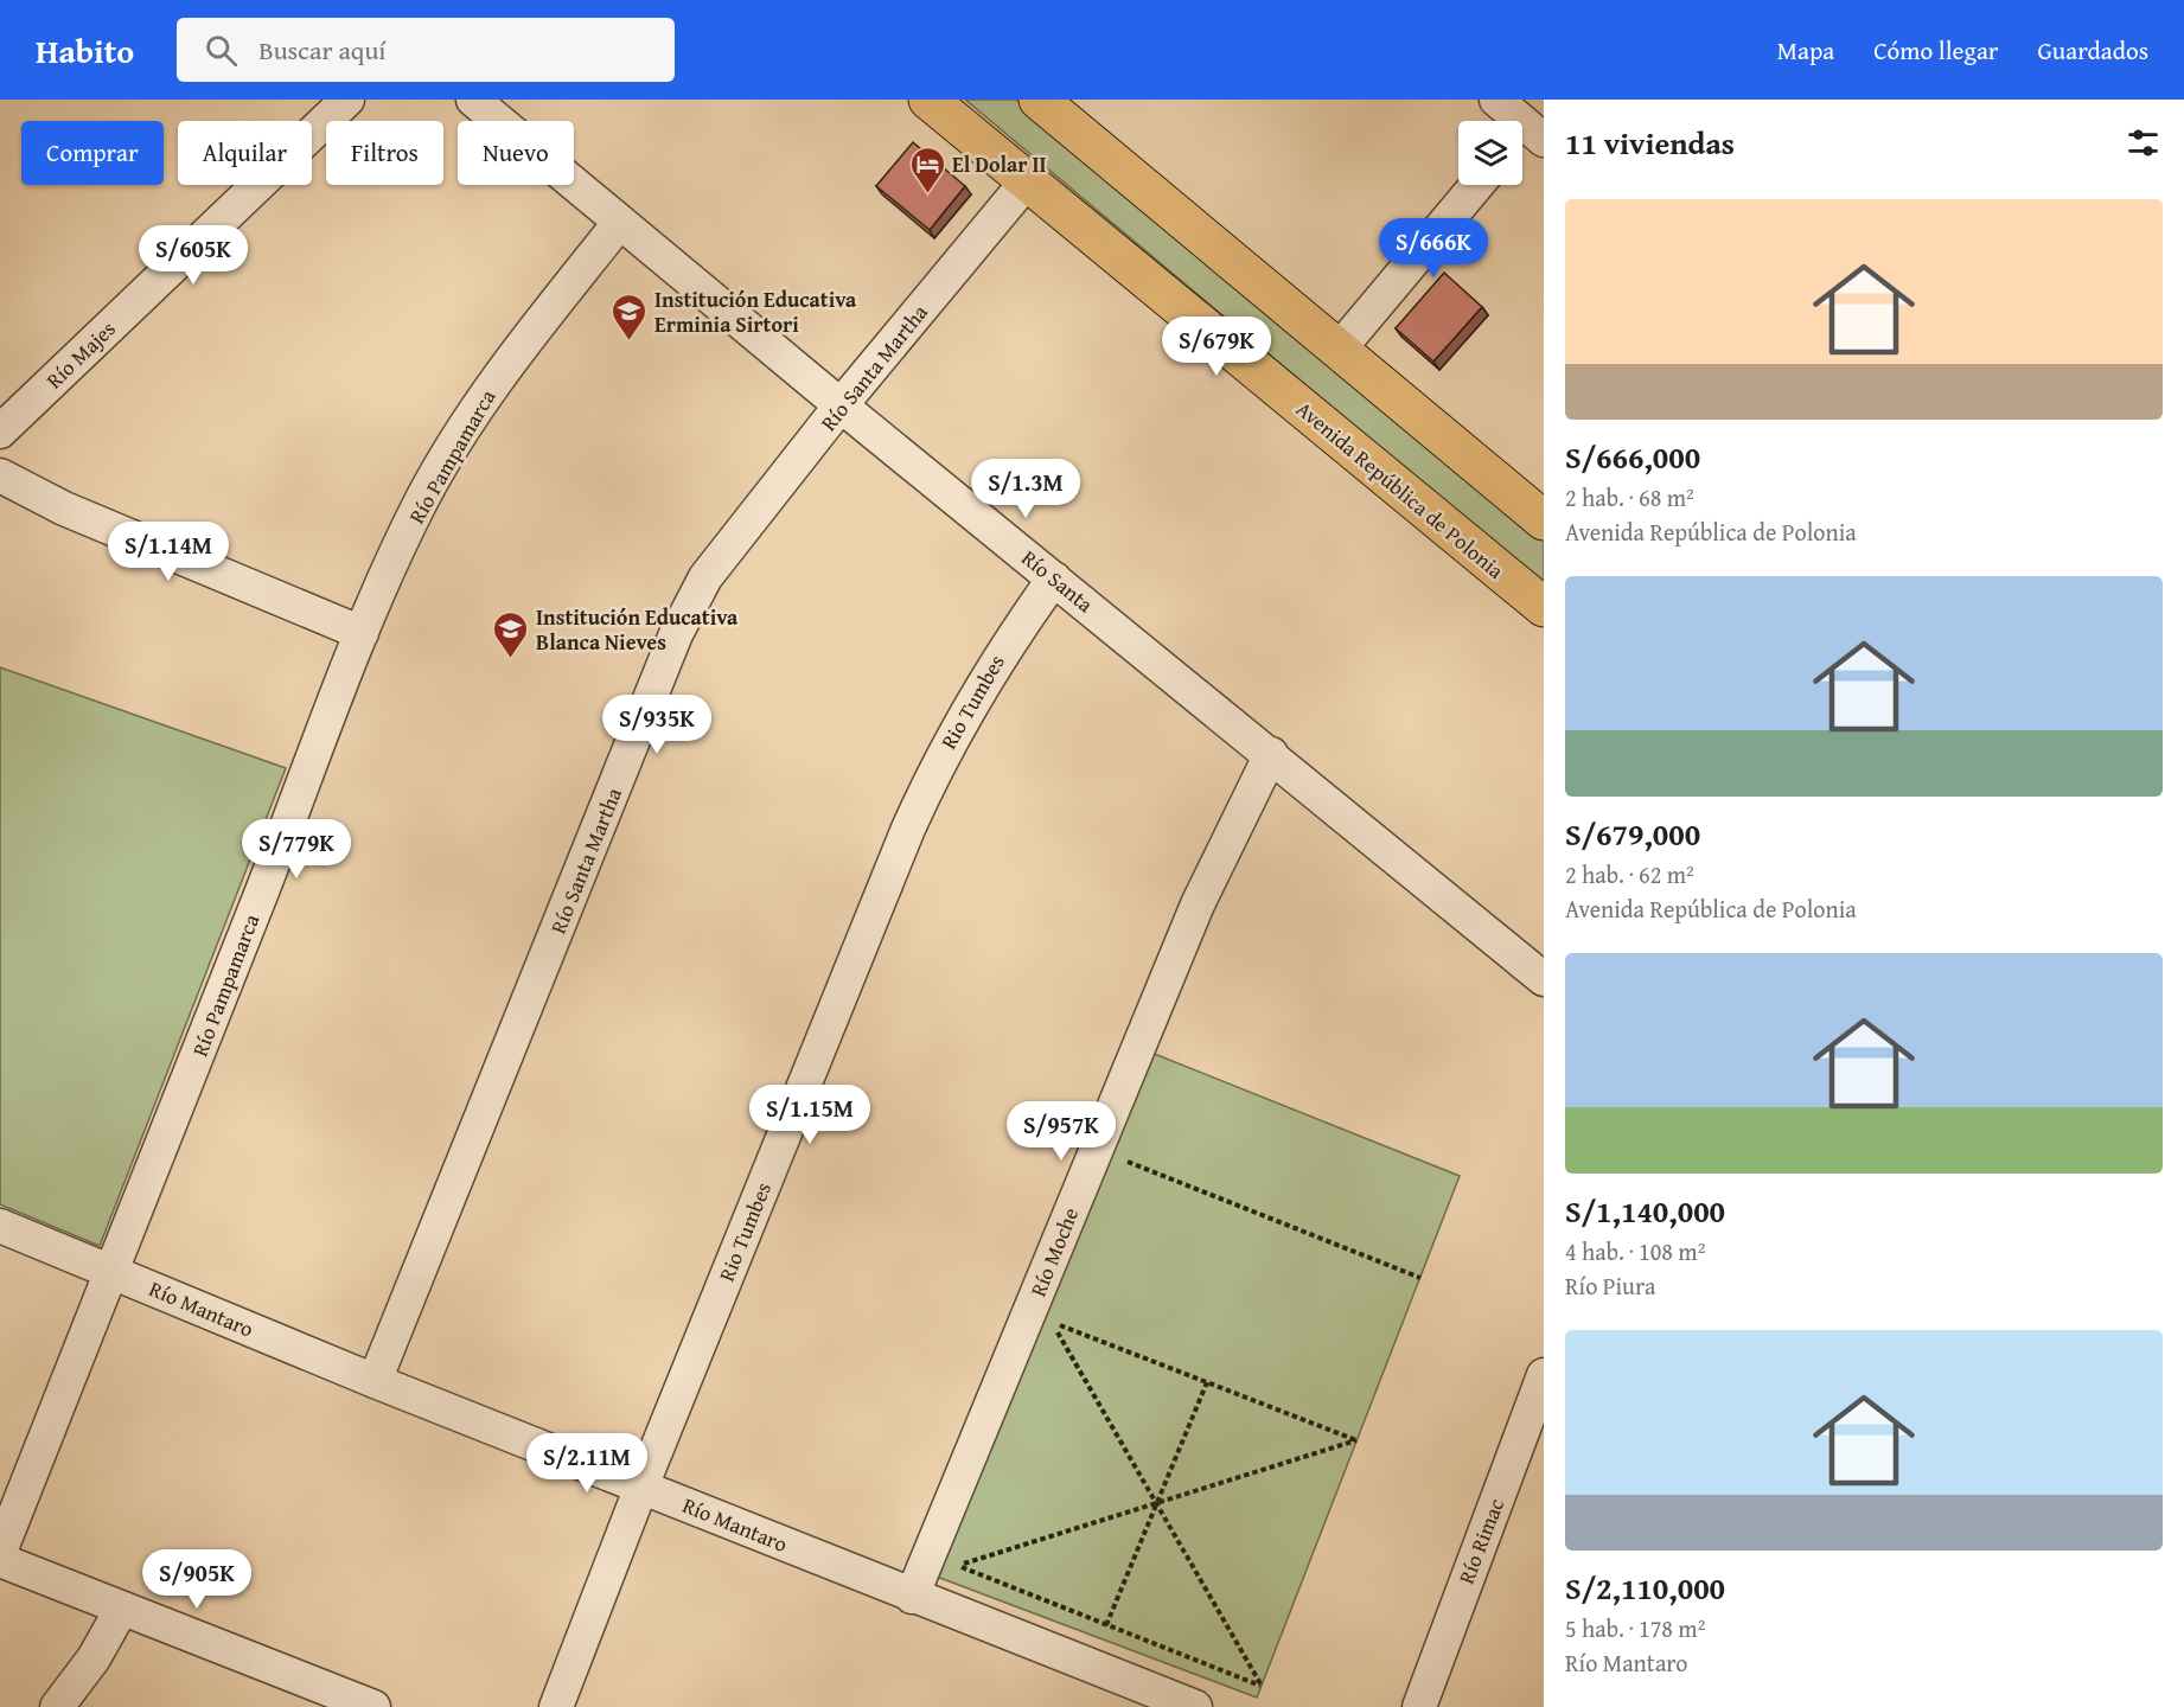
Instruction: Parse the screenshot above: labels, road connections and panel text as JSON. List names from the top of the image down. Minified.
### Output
{"streets":{"main road":["Avenida República de Polonia"],"street":["Río Majes","Río Santa Martha","Río Pampamarca","Río Santa","Rio Tumbes","Río Moche","Río Mantaro","Río Rimac"]},"crossings":[["Río Santa Martha","Avenida República de Polonia"],["Río Santa Martha","Río Santa"],["Río Santa Martha","Río Mantaro"],["Río Pampamarca","Río Santa"],["Río Pampamarca","Río Mantaro"],["Río Santa","Rio Tumbes"],["Río Santa","Río Moche"],["Rio Tumbes","Río Mantaro"],["Río Moche","Río Mantaro"]],"places":{"hotel":["El Dolar II"],"school or university":["Institución Educativa Erminia Sirtori","Institución Educativa Blanca Nieves"]},"page":{"header":"Habito","search":"Buscar aquí","nav":["Mapa","Cómo llegar","Guardados"],"heading":"11 viviendas","chip":["Comprar","Alquilar","Filtros","Nuevo"],"list":[{"name":"S/666,000","note":"2 hab. · 68 m² · Avenida República de Polonia"},{"name":"S/679,000","note":"2 hab. · 62 m² · Avenida República de Polonia"},{"name":"S/1,140,000","note":"4 hab. · 108 m² · Río Piura"},{"name":"S/2,110,000","note":"5 hab. · 178 m² · Río Mantaro"}],"price":["S/666K","S/605K","S/679K","S/1.3M","S/1.14M","S/935K","S/779K","S/1.15M","S/957K","S/2.11M","S/905K"]}}
